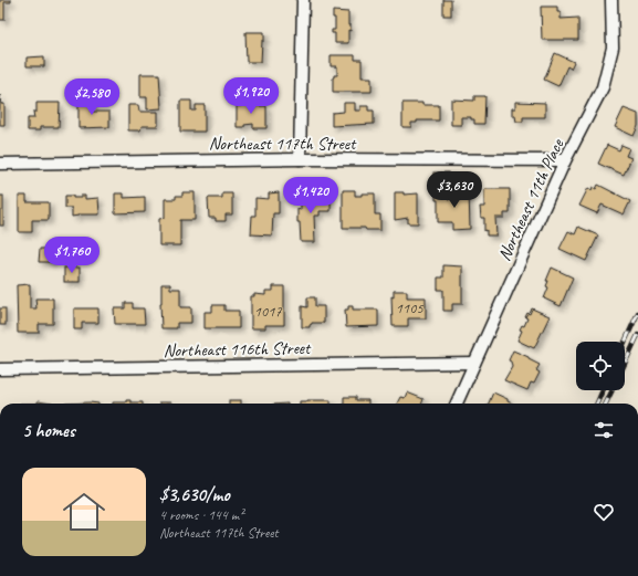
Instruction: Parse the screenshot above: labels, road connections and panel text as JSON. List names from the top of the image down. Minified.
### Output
{"streets":{"street":["Northeast 117th Street","Northeast 11th Place","Northeast 116th Street"]},"crossings":[["Northeast 117th Street","Northeast 11th Place"],["Northeast 11th Place","Northeast 116th Street"]],"house_numbers":["1105","1017"],"page":{"price":["$1,920","$2,580","$3,630","$1,420","$1,760"],"heading":"5 homes","list":[{"name":"$3,630/mo","note":"4 rooms · 144 m² · Northeast 117th Street"}]}}
